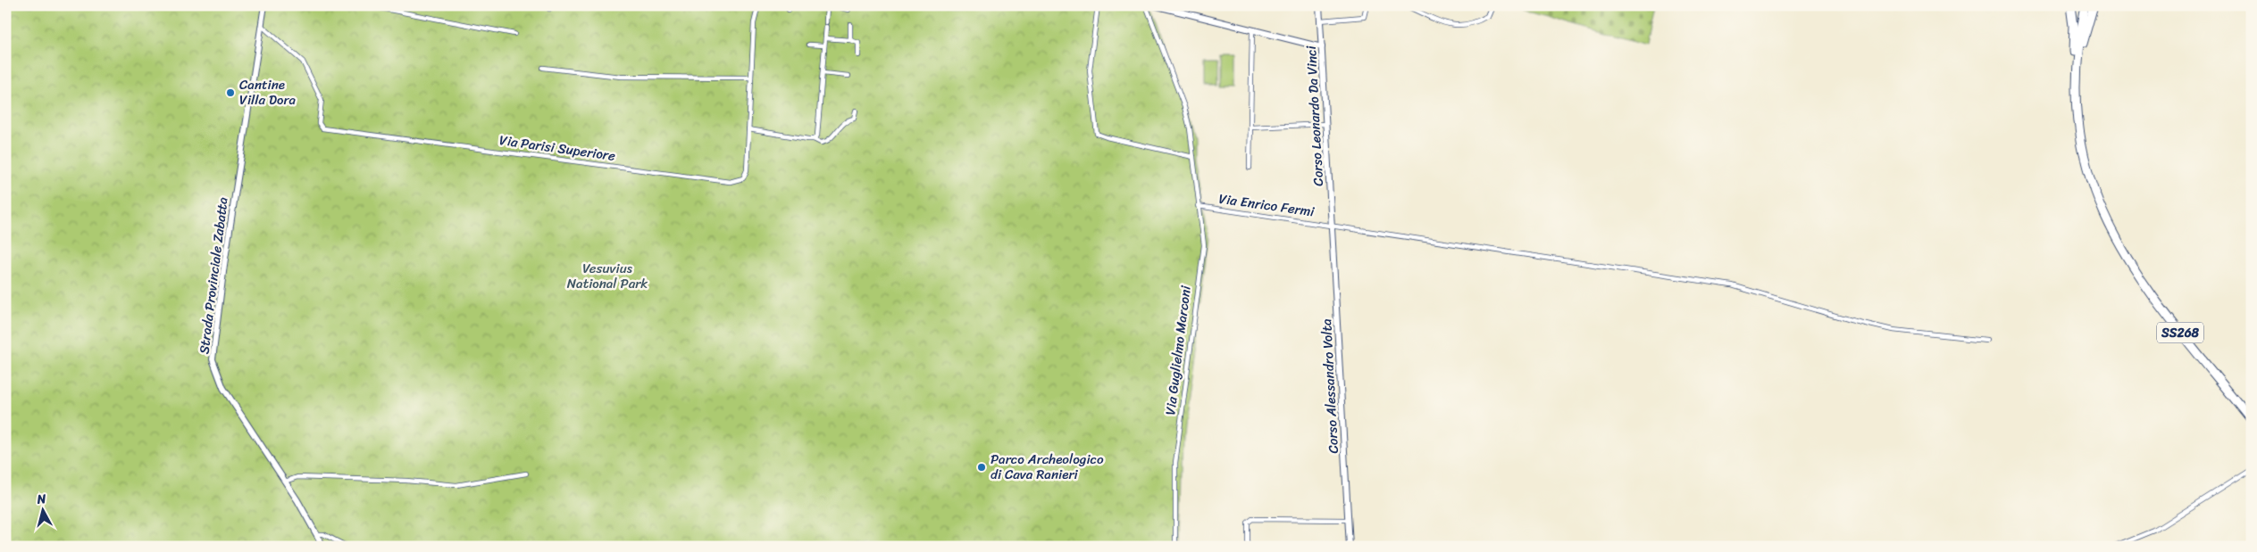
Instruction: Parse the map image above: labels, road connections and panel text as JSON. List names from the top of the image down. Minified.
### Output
{"streets":{"highway":["SS268"],"street":["Corso Leonardo Da Vinci","Via Parisi Superiore","Via Enrico Fermi","Strada Provinciale Zabatta","Via Guglielmo Marconi","Corso Alessandro Volta"]},"crossings":[["Corso Leonardo Da Vinci","Via Enrico Fermi"],["Corso Leonardo Da Vinci","Corso Alessandro Volta"],["Via Parisi Superiore","Strada Provinciale Zabatta"],["Via Enrico Fermi","Via Guglielmo Marconi"],["Via Enrico Fermi","Corso Alessandro Volta"]],"parks":["Vesuvius National Park"],"places":["Cantine Villa Dora","Parco Archeologico di Cava Ranieri"],"north":"top"}
